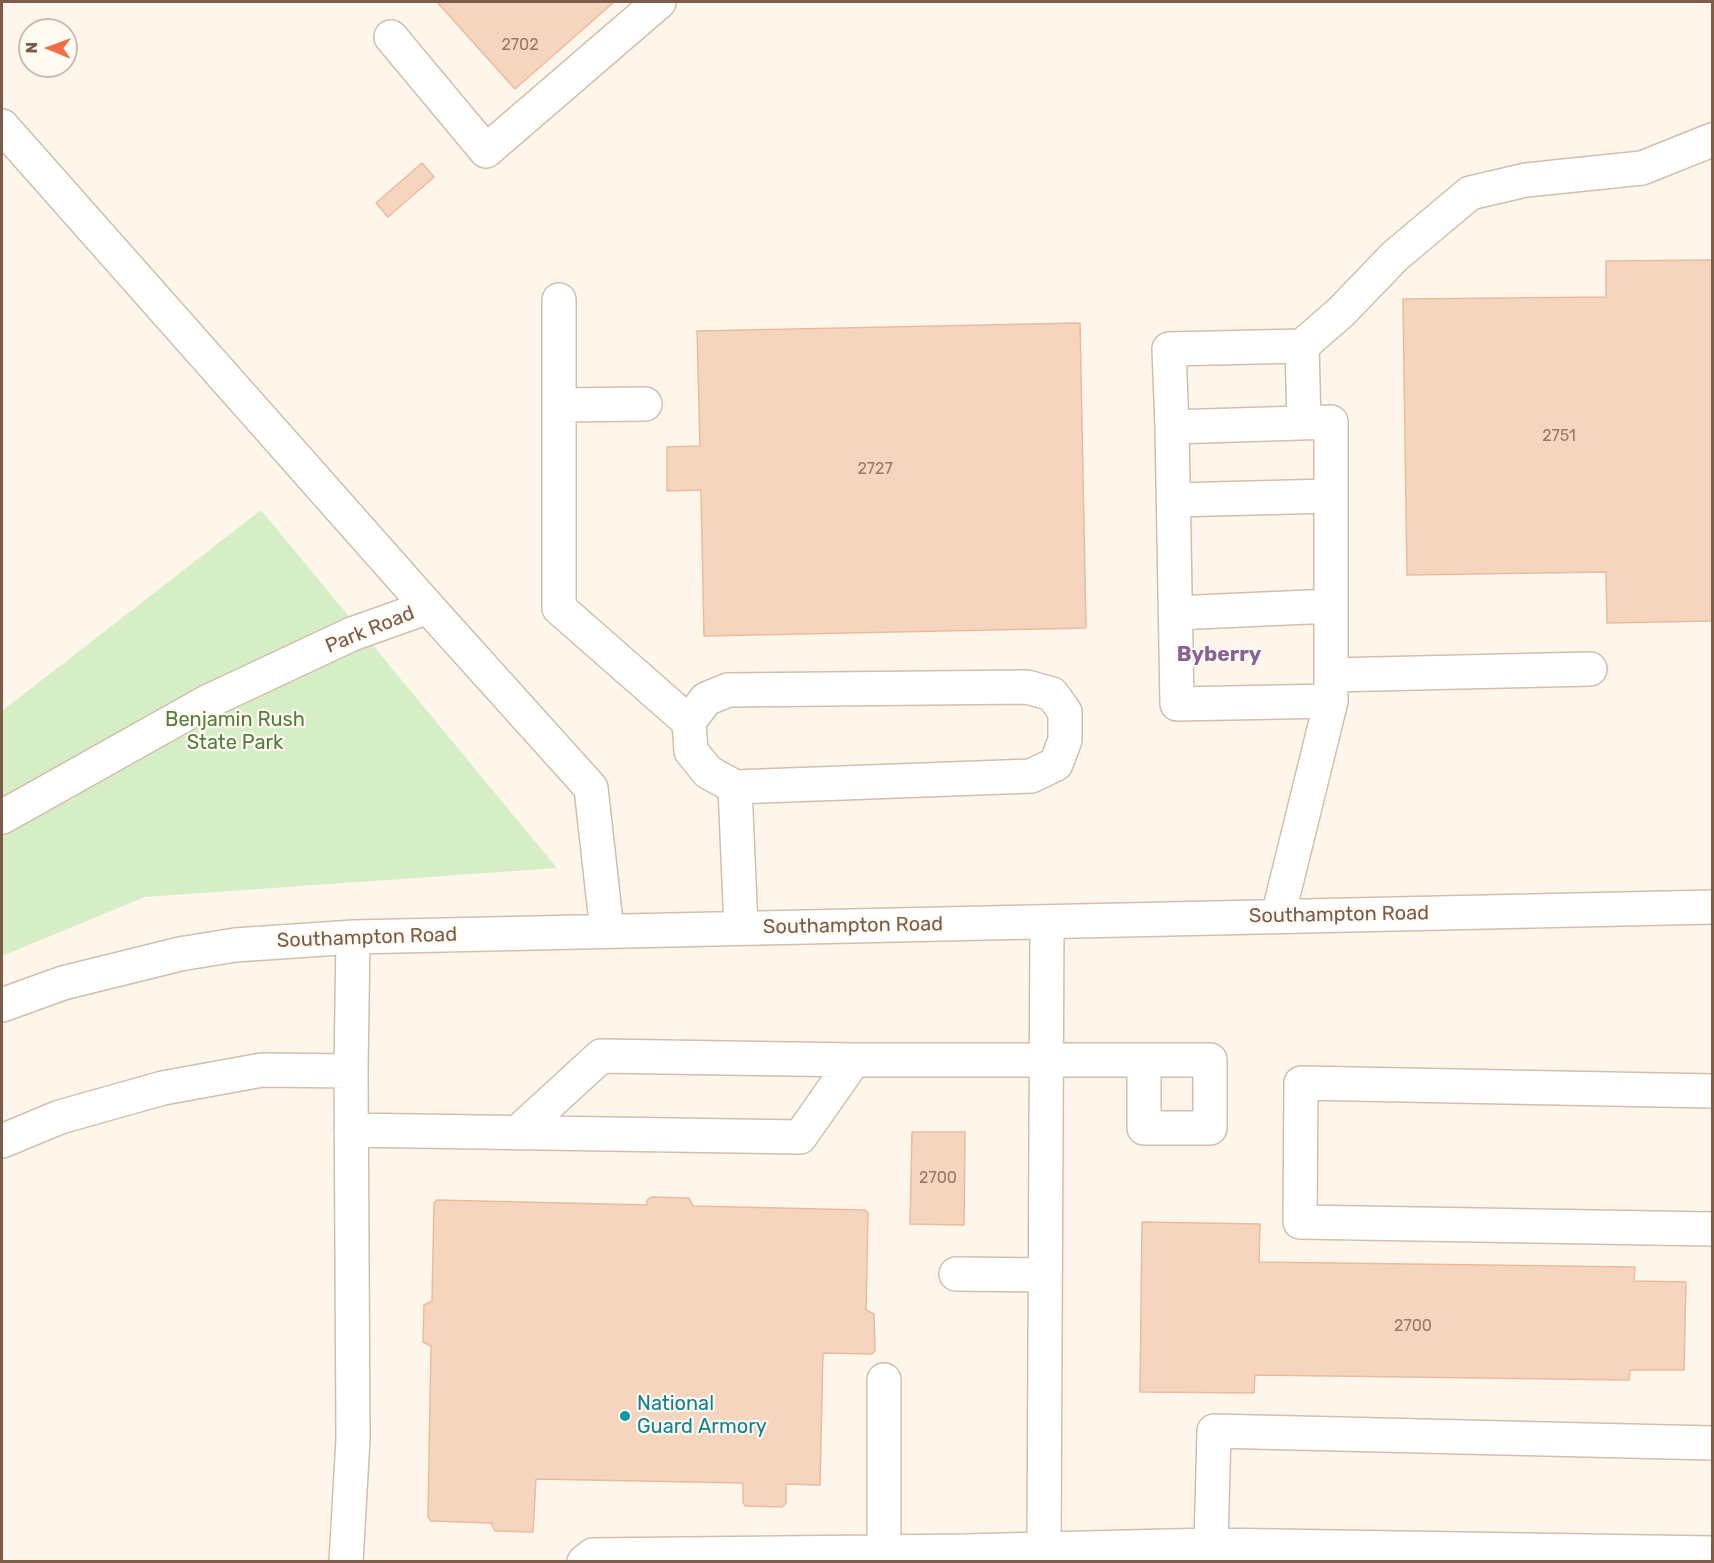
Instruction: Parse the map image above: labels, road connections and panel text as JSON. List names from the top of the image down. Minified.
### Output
{"streets":{"street":["Park Road","Southampton Road"]},"crossings":[["Park Road","Southampton Road"]],"districts":["Byberry"],"parks":["Benjamin Rush State Park"],"places":["National Guard Armory"],"house_numbers":["2702","2751","2727","2700","2700"],"north":"left"}
